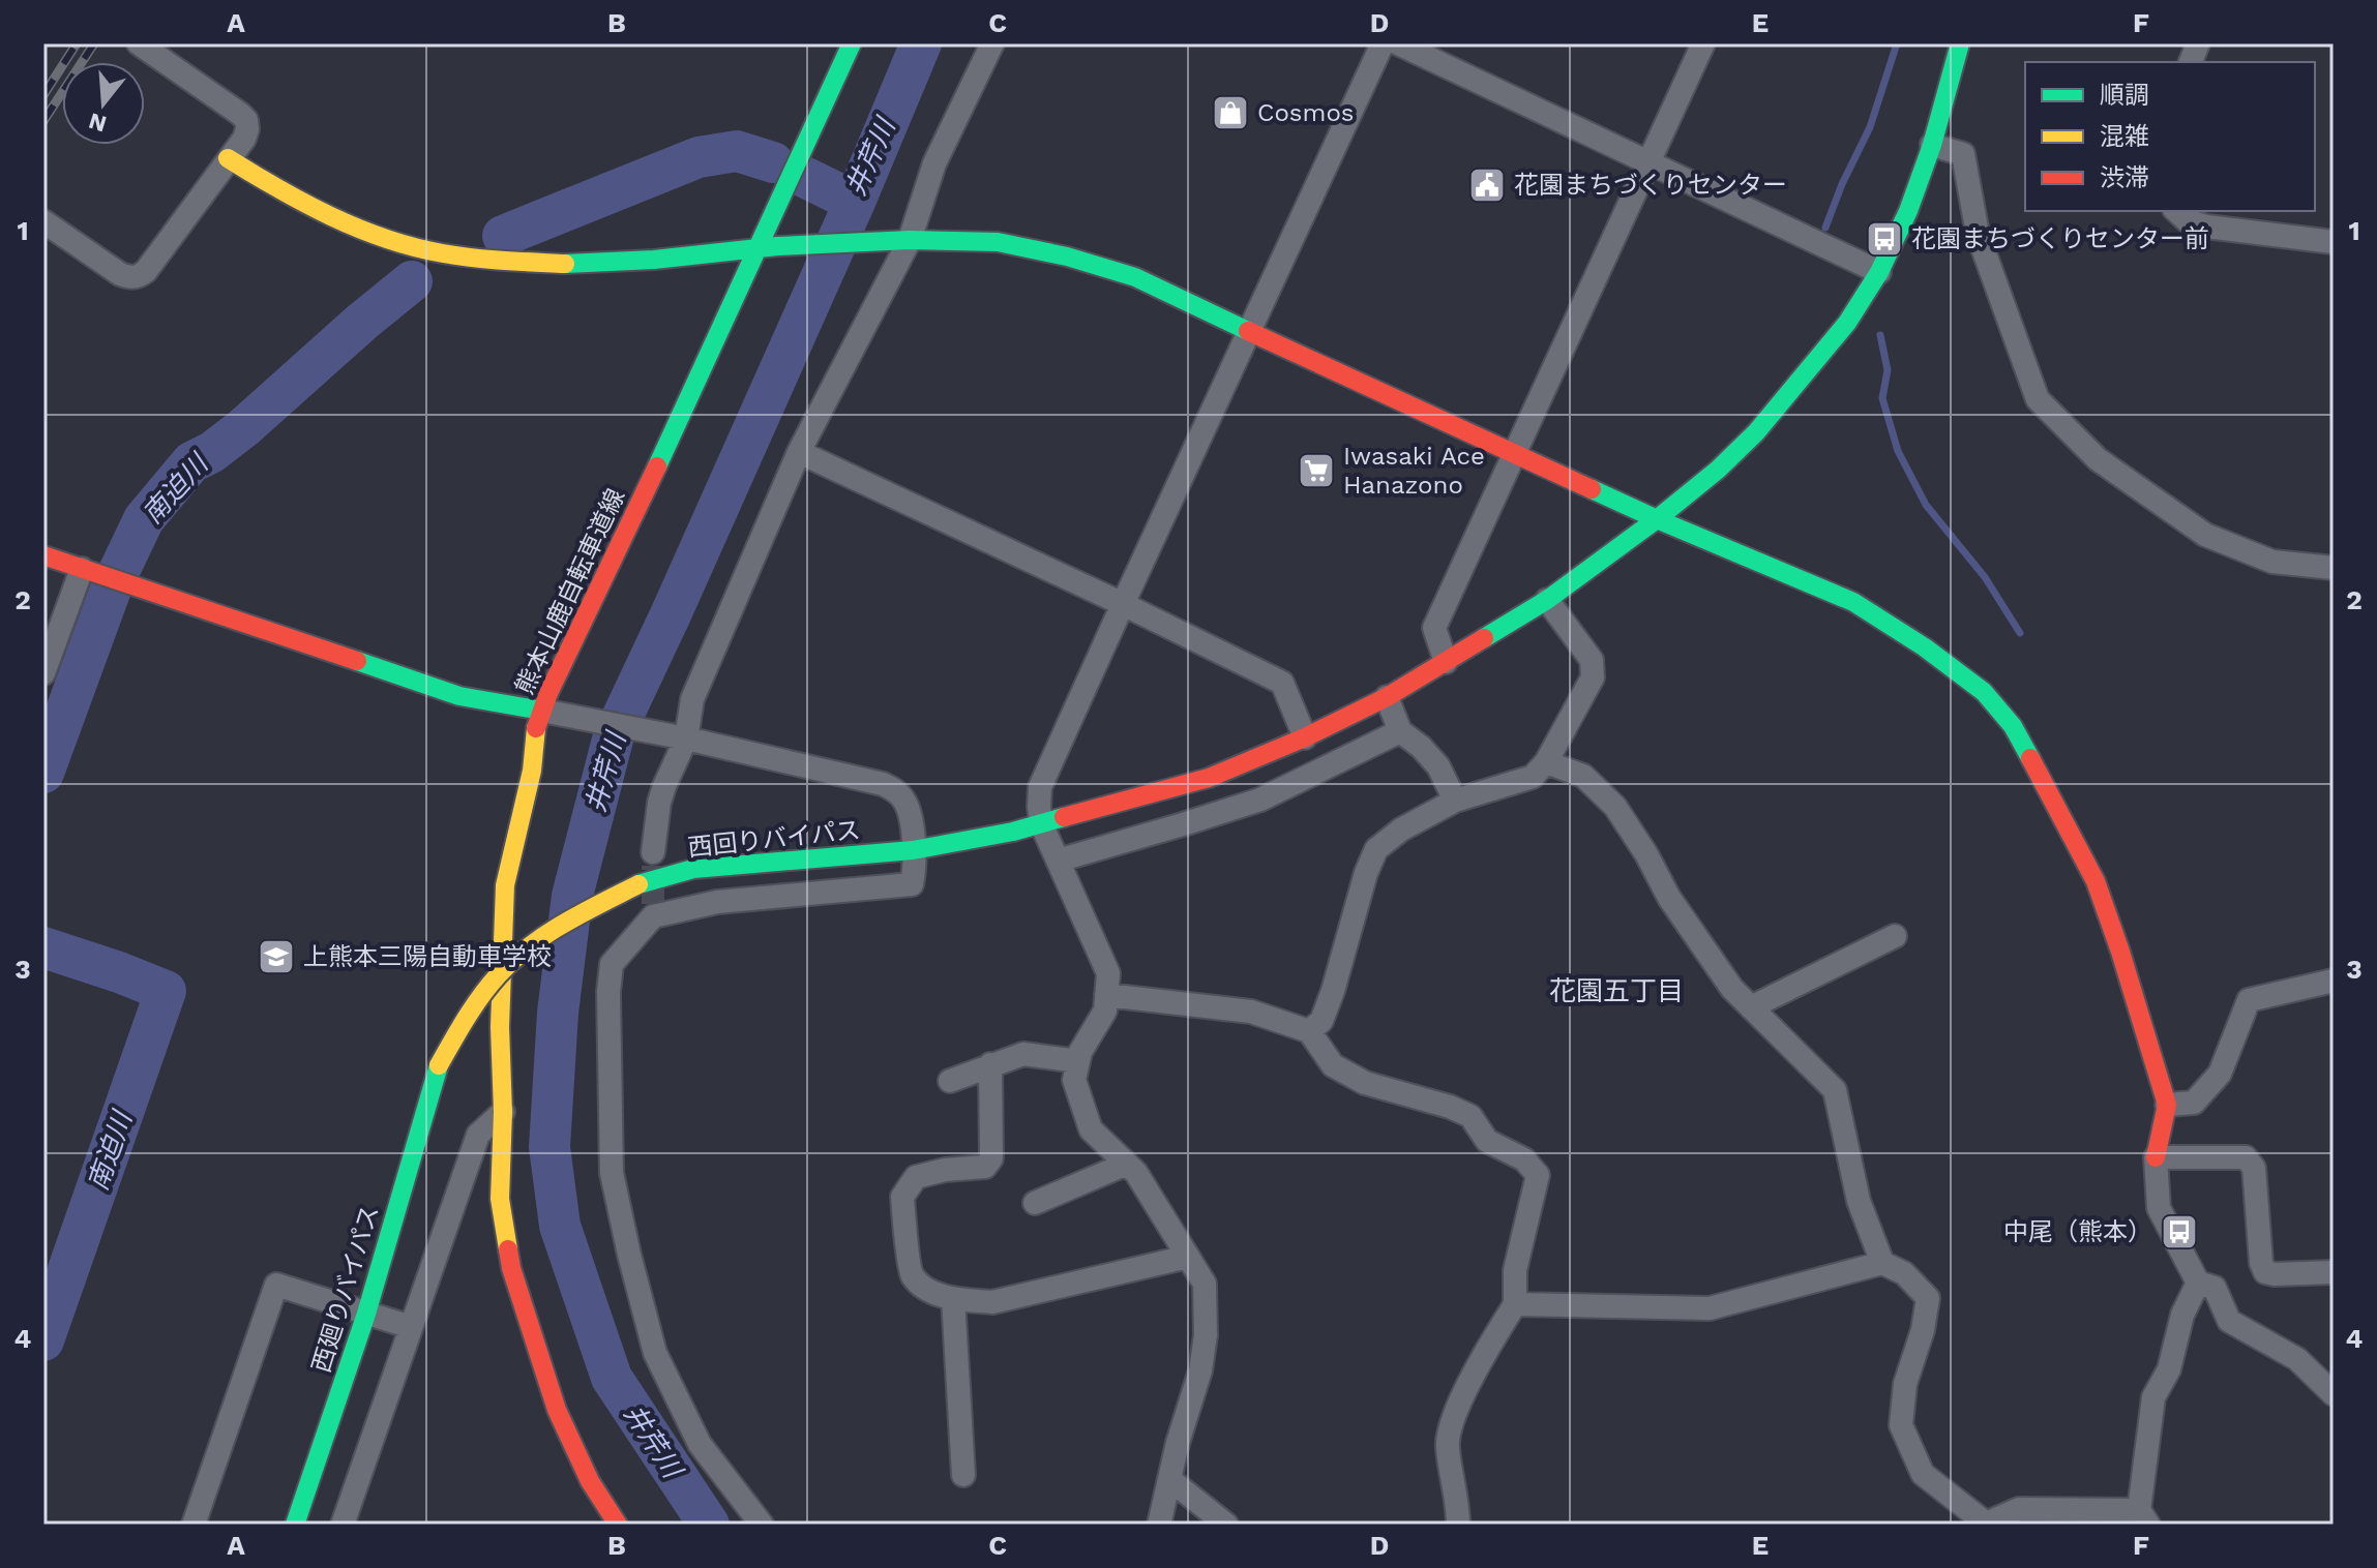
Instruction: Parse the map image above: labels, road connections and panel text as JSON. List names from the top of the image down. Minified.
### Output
{"streets":{"street":["熊本山鹿自転車道線","西回りバイパス","西廻りバイパス"]},"crossings":[["西回りバイパス","西廻りバイパス"]],"districts":["花園五丁目"],"water":["井芹川","南迫川"],"places":{"shop":["Cosmos"],"public building":["花園まちづくりセンター"],"bus stop":["花園まちづくりセンター前","中尾（熊本）"],"supermarket":["Iwasaki Ace Hanazono"],"school or university":["上熊本三陽自動車学校"]},"legend":["順調","混雑","渋滞"],"north":"bottom","grid":{"columns":["A","B","C","D","E","F"],"rows":["1","2","3","4"]}}
